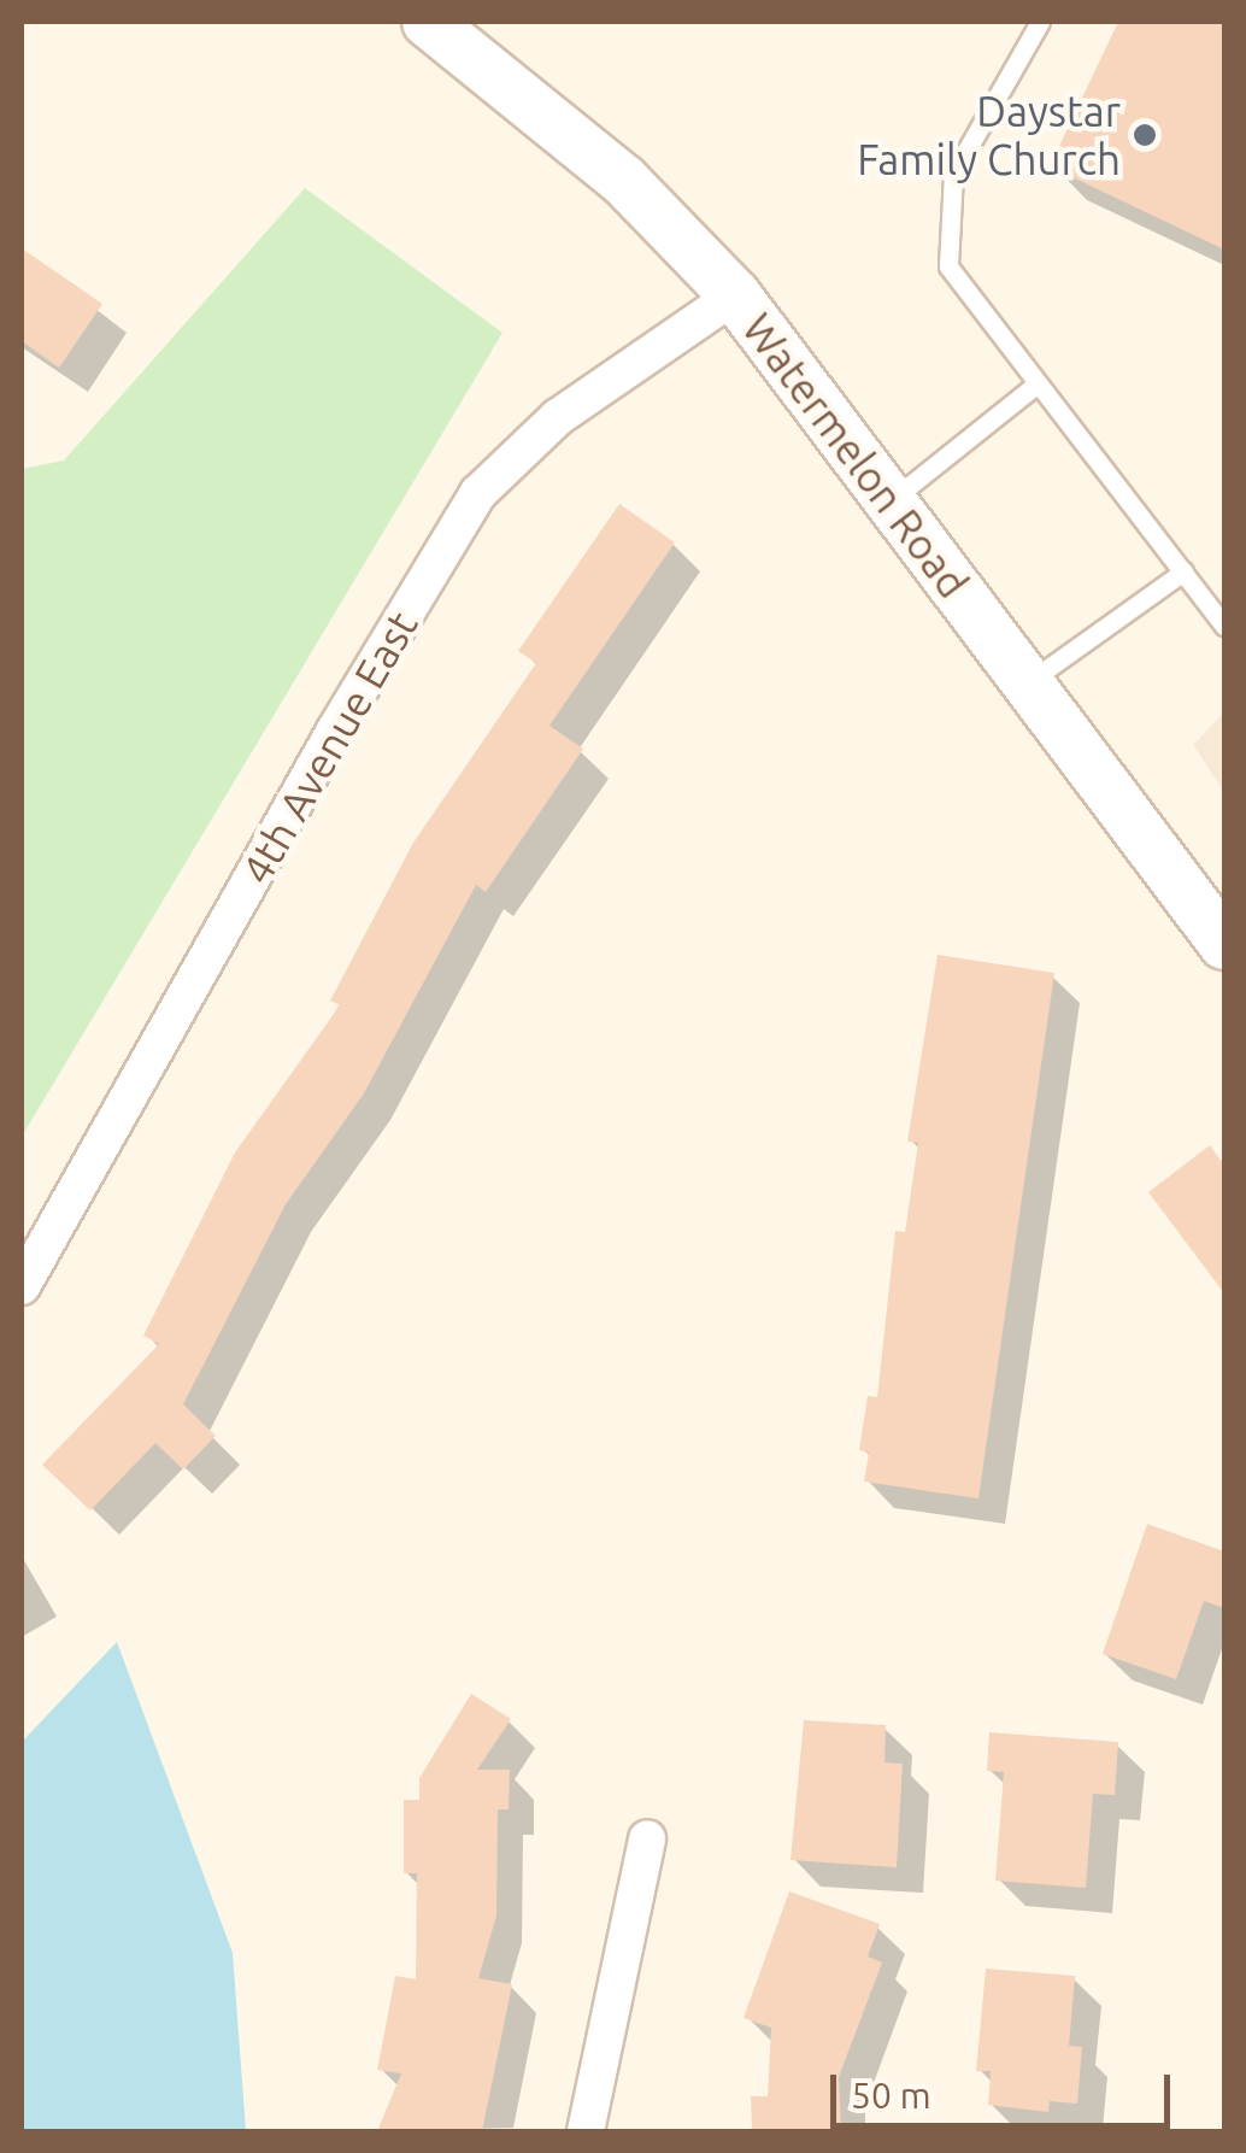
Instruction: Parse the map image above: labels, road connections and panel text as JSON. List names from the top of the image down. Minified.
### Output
{"streets":{"main road":["Watermelon Road"],"street":["4th Avenue East"]},"crossings":[["Watermelon Road","4th Avenue East"]],"places":["Daystar Family Church"],"scale_bar":"50 m"}
